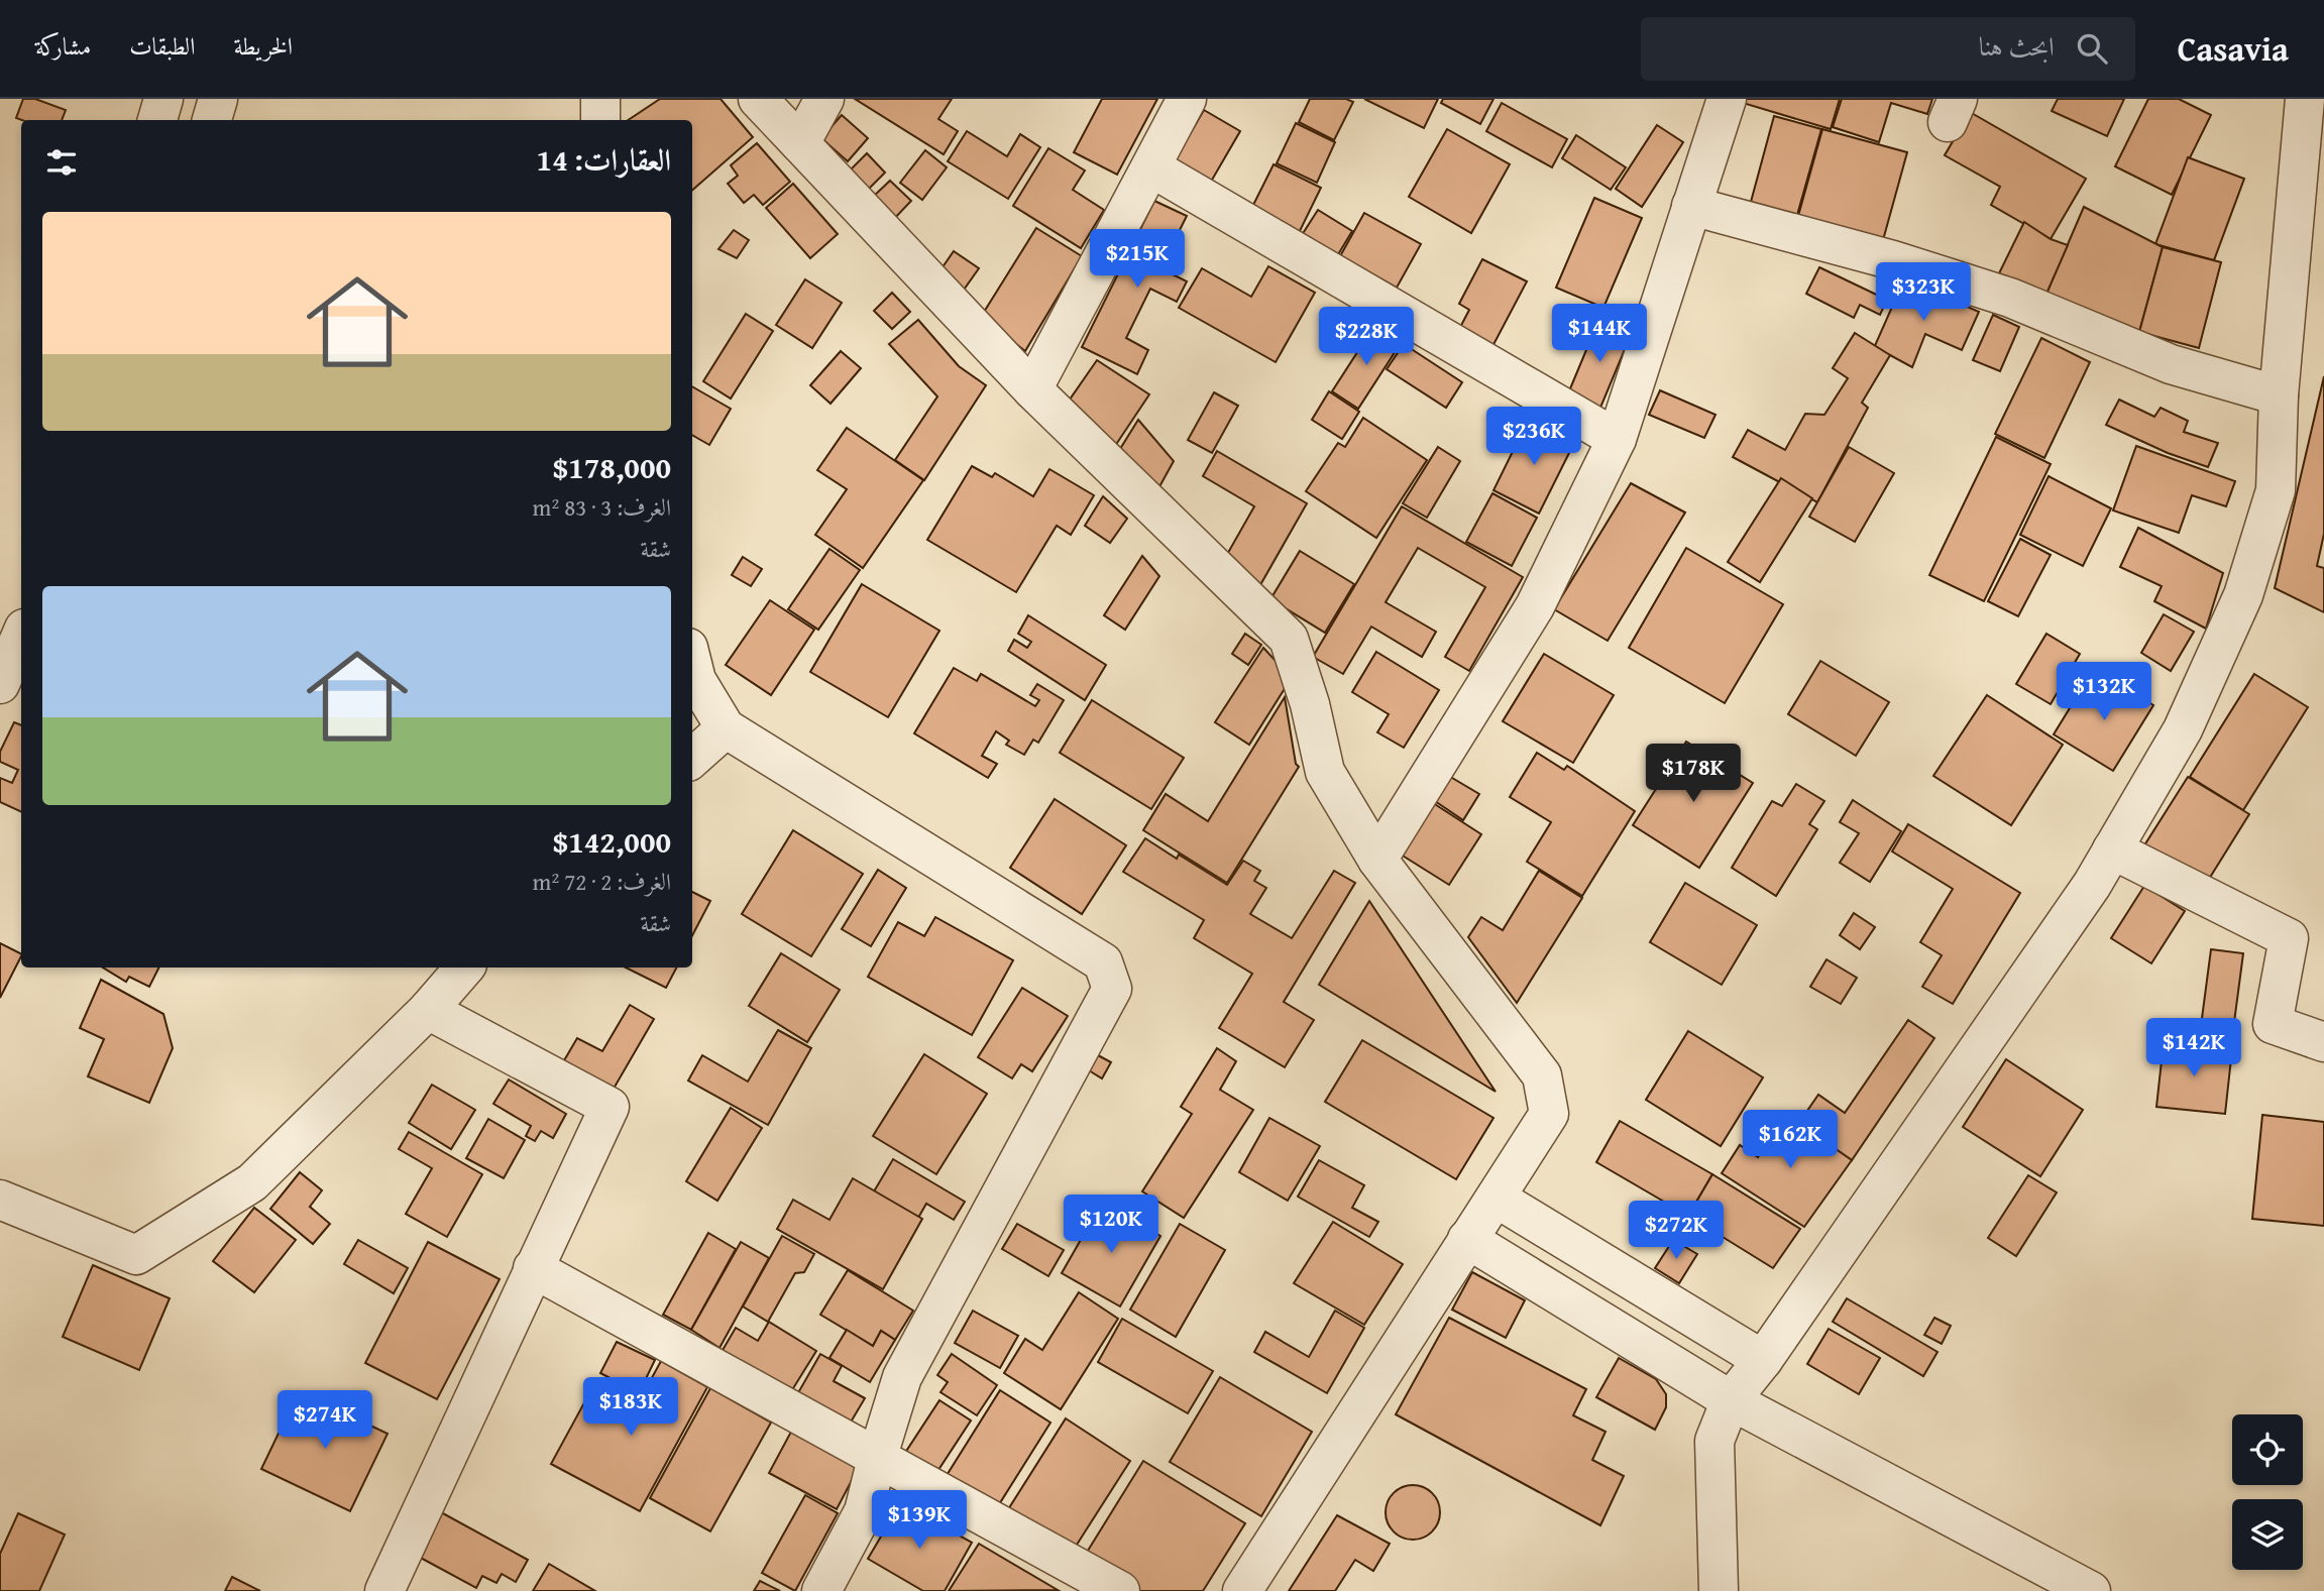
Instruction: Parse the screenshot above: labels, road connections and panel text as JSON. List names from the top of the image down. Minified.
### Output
{"page":{"header":"Casavia","search":"ابحث هنا","nav":["الخريطة","الطبقات","مشاركة"],"heading":"العقارات: 14","list":[{"name":"$178,000","note":"الغرف: 3 · 83 m² · شقة"},{"name":"$142,000","note":"الغرف: 2 · 72 m² · شقة"}],"price":["$215K","$323K","$144K","$228K","$236K","$132K","$178K","$142K","$162K","$120K","$272K","$183K","$274K","$139K"]}}
